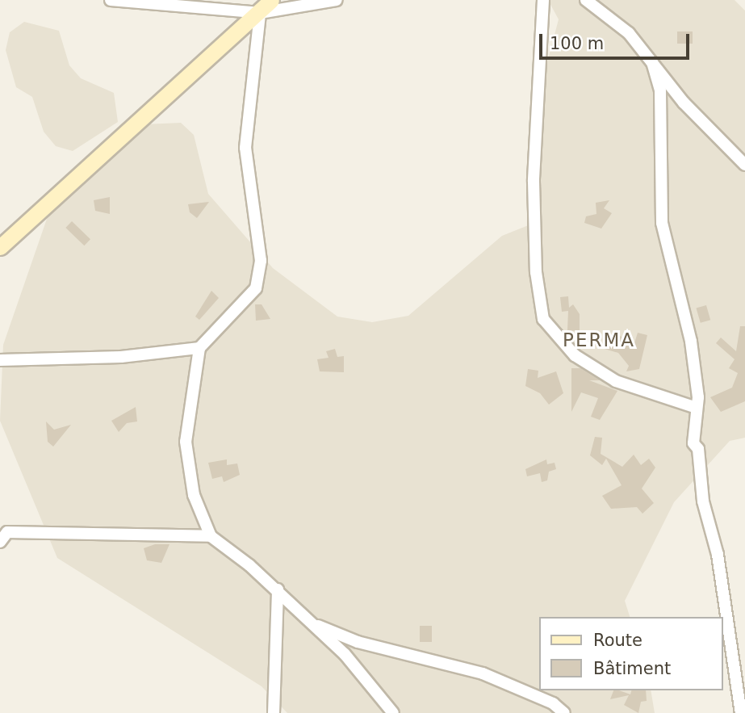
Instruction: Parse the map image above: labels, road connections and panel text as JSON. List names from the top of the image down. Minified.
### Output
{"districts":["PERMA"],"legend":["Route","Bâtiment"],"scale_bar":"100 m"}
